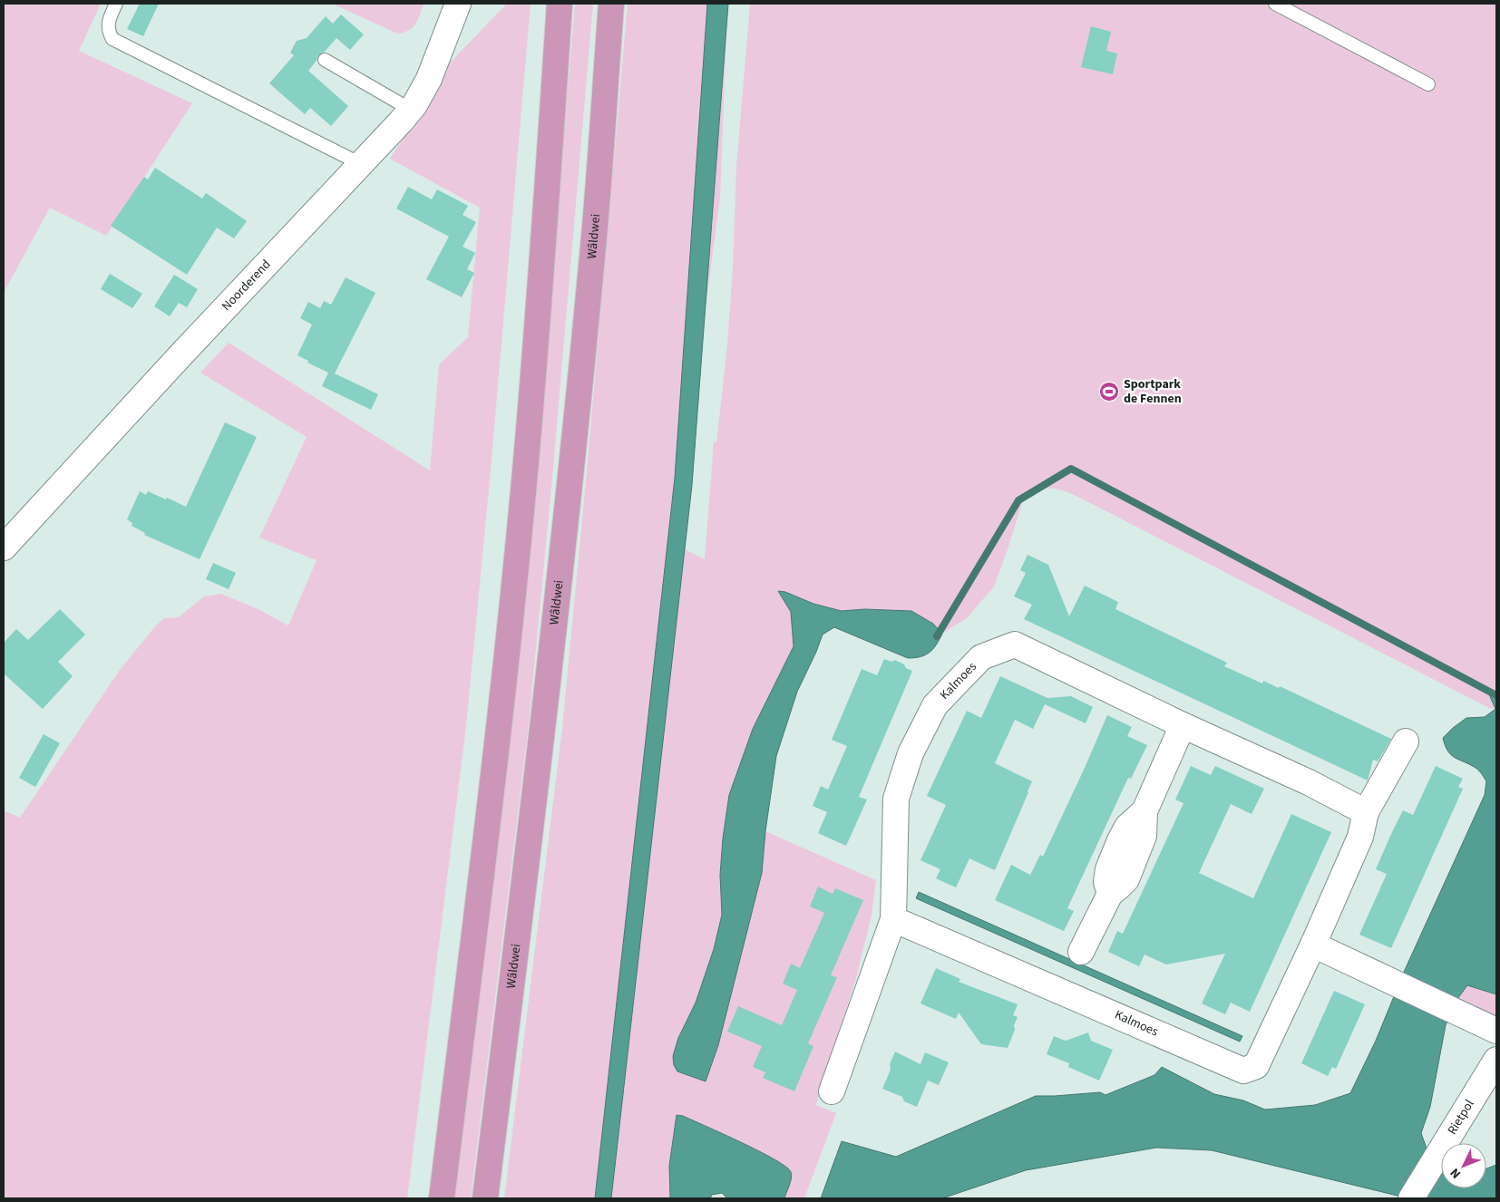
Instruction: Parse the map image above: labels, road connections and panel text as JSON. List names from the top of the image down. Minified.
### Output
{"streets":{"highway":["Wâldwei"],"street":["Noorderend","Kalmoes","Rietpol"]},"places":{"sports":["Sportpark de Fennen"]},"north":"bottom left"}
